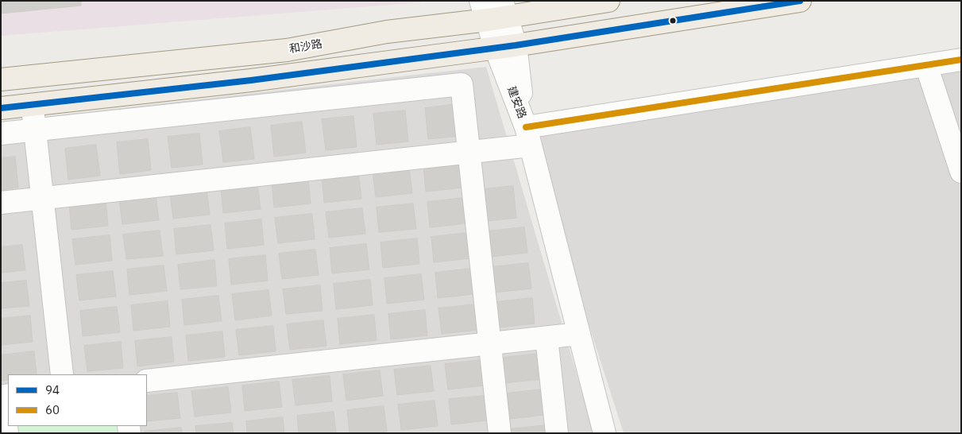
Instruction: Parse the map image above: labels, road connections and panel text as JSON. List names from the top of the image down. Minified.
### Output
{"streets":{"main road":["和沙路"],"street":["建安路"]},"crossings":[["和沙路","建安路"]],"lines":["transit line 94","transit line 60"],"legend":["94","60"]}
